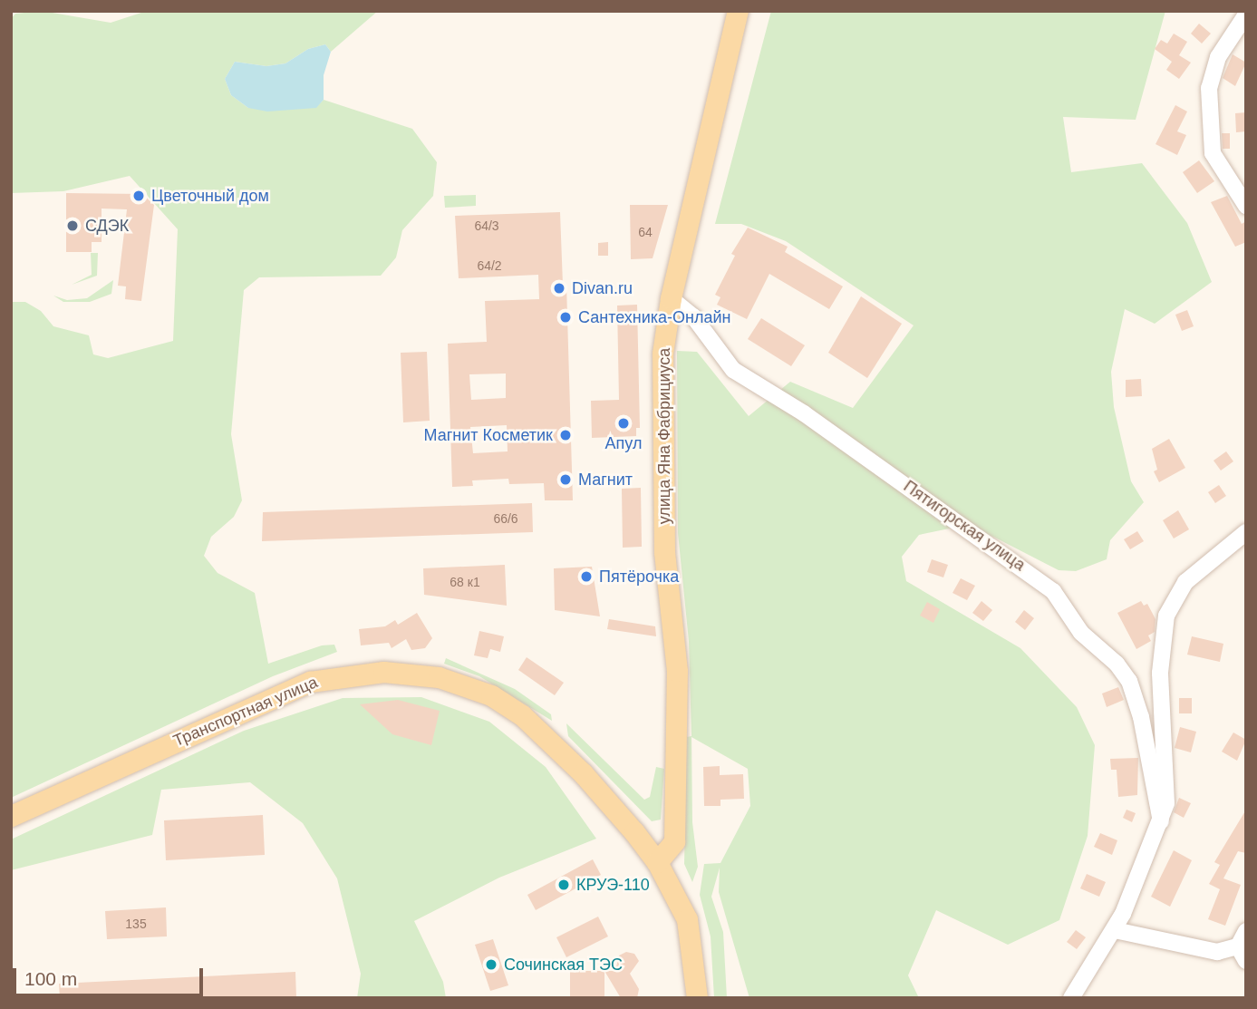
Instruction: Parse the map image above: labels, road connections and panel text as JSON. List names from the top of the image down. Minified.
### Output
{"streets":{"main road":["улица Яна Фабрициуса","Транспортная улица"],"street":["Пятигорская улица"]},"crossings":[["улица Яна Фабрициуса","Пятигорская улица"],["улица Яна Фабрициуса","Транспортная улица"]],"places":["Цветочный дом","СДЭК","Divan.ru","Сантехника-Онлайн","Апул","Магнит Косметик","Магнит","Пятёрочка","КРУЭ-110","Сочинская ТЭС"],"house_numbers":["64/3","64","64/2","66/6","68 к1","135"],"scale_bar":"100 m"}
